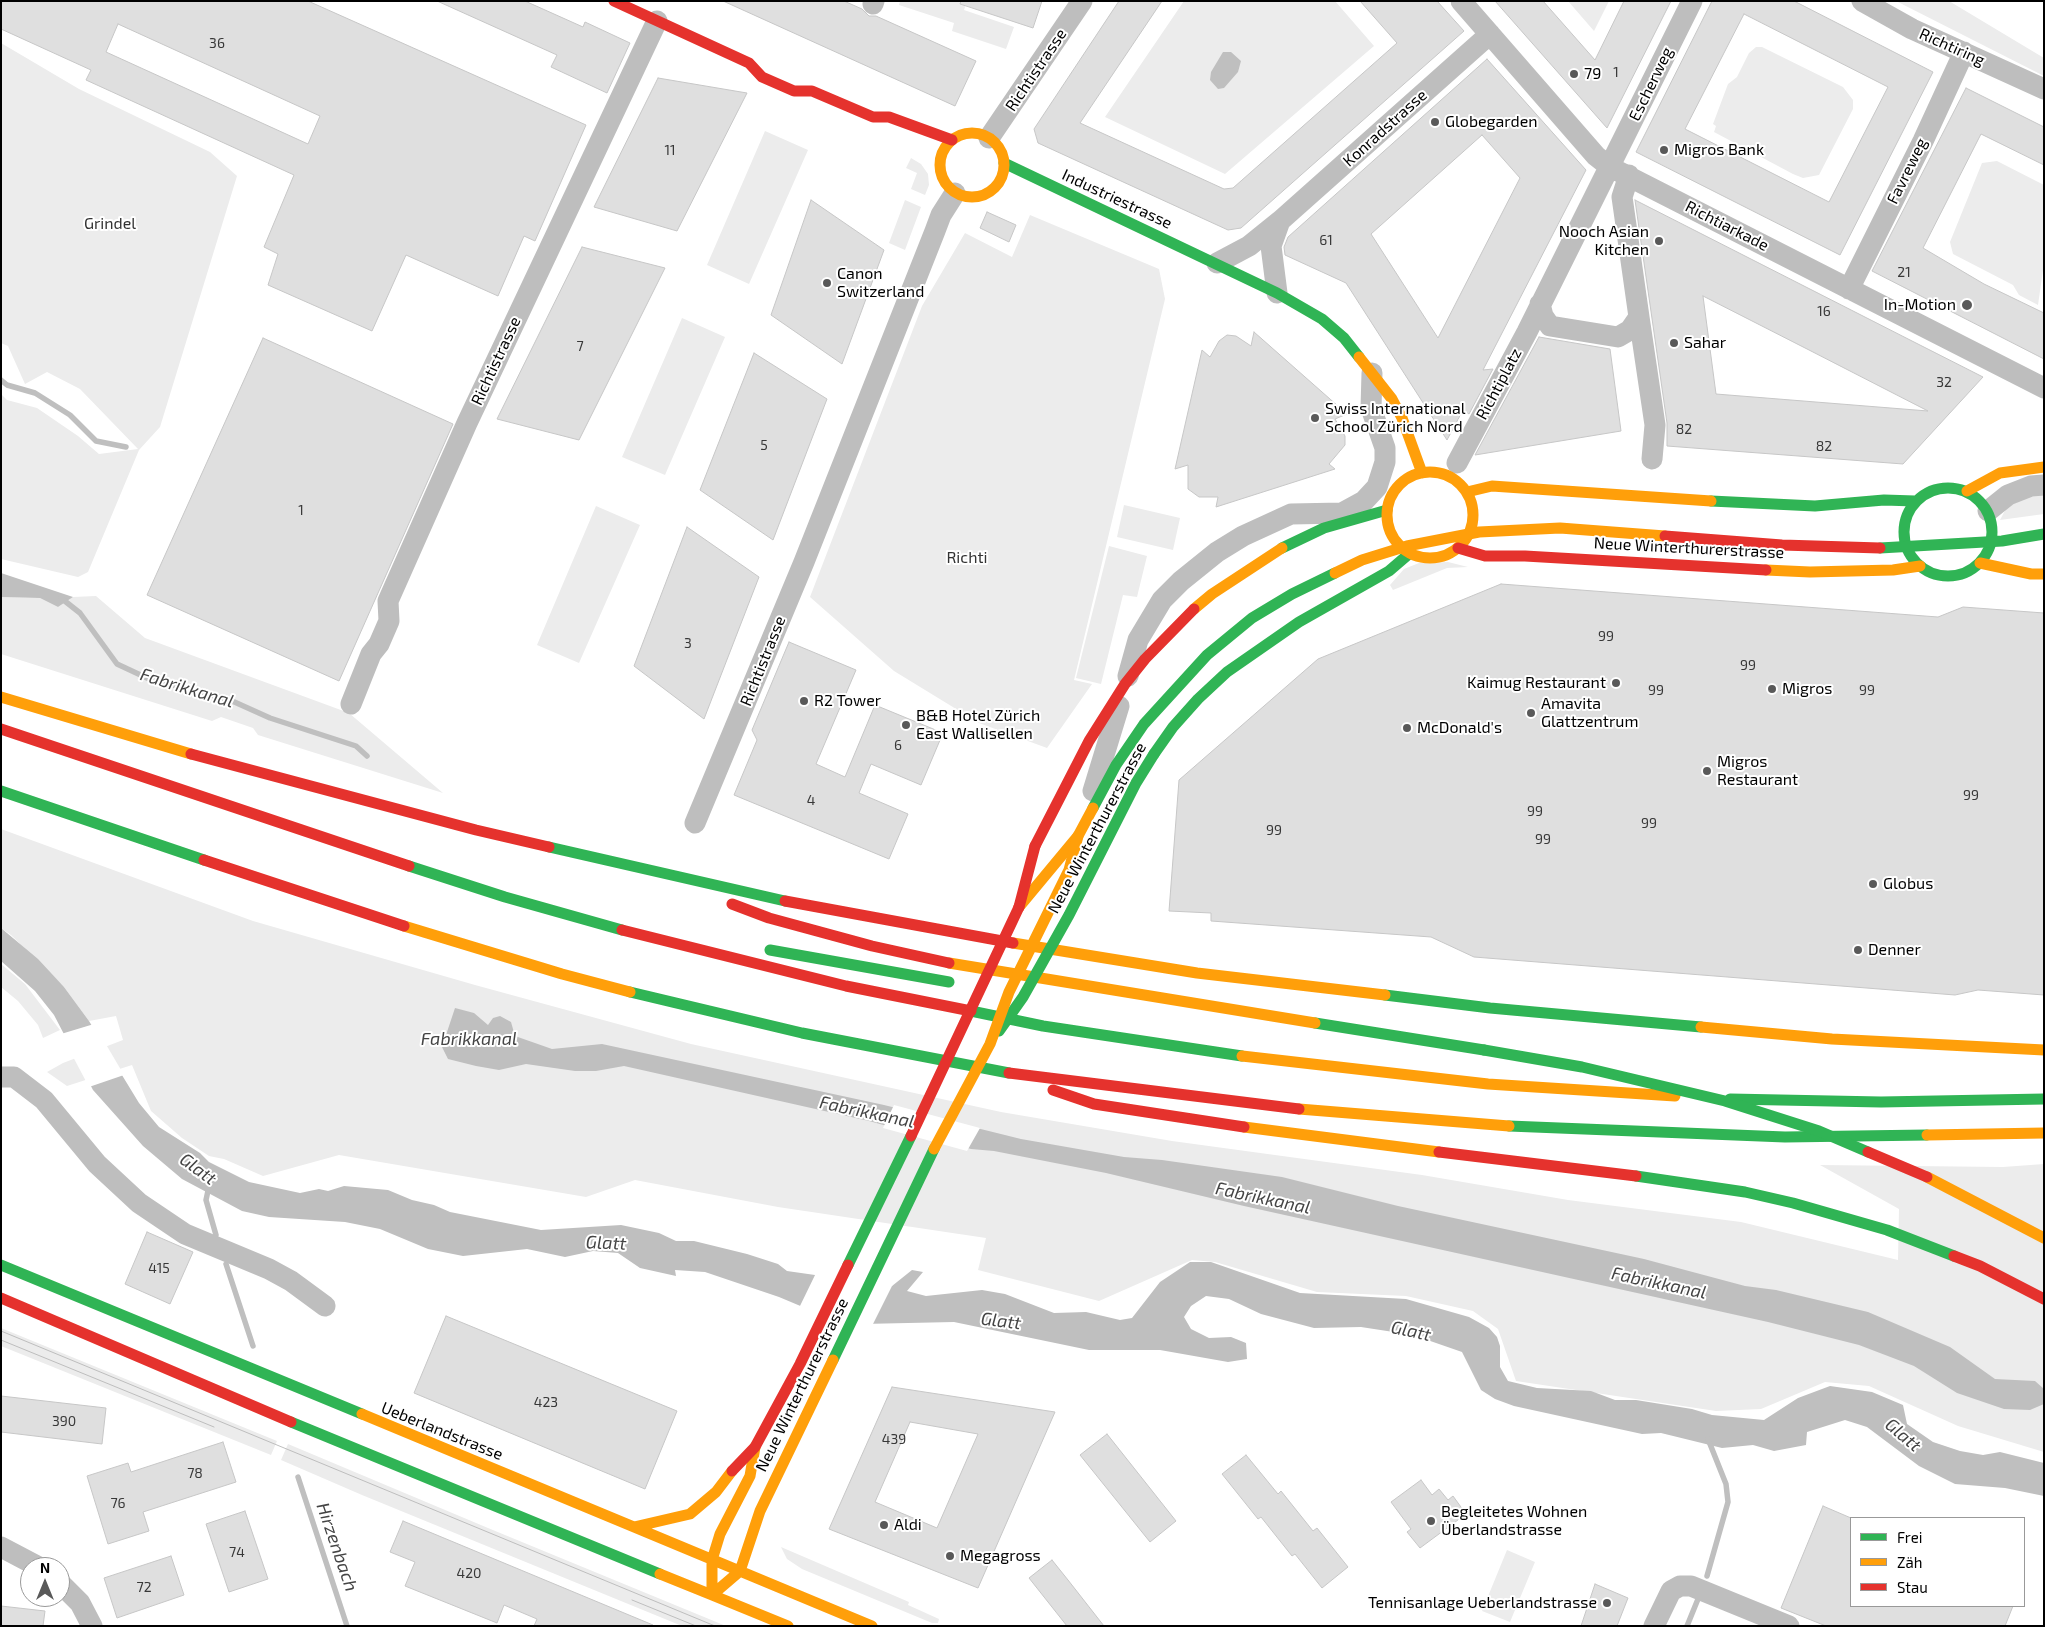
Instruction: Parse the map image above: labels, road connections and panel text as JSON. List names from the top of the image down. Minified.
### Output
{"streets":{"main road":["Industriestrasse","Neue Winterthurerstrasse","Ueberlandstrasse"],"street":["Richtiring","Richtistrasse","Escherweg","Konradstrasse","Favreweg","Richtiarkade","Richtiplatz"]},"crossings":[["Richtiring","Favreweg"],["Richtistrasse","Industriestrasse"],["Escherweg","Richtiarkade"],["Escherweg","Richtiplatz"],["Konradstrasse","Industriestrasse"],["Konradstrasse","Richtiarkade"],["Favreweg","Richtiarkade"],["Industriestrasse","Neue Winterthurerstrasse"],["Richtiarkade","Richtiplatz"],["Neue Winterthurerstrasse","Ueberlandstrasse"]],"water":["Fabrikkanal","Glatt","Hirzenbach"],"parks":["Grindel","Richti"],"places":["79","Globegarden","Migros Bank","Nooch Asian Kitchen","Canon Switzerland","In-Motion","Sahar","Swiss International School Zürich Nord","Kaimug Restaurant","Migros","R2 Tower","Amavita Glattzentrum","B&B Hotel Zürich East Wallisellen","McDonald's","Migros Restaurant","Globus","Denner","Begleitetes Wohnen Überlandstrasse","Aldi","Megagross","Tennisanlage Ueberlandstrasse"],"house_numbers":["36","1","11","61","21","16","7","32","82","5","82","1","99","3","99","99","99","6","99","4","99","99","99","99","415","423","390","439","78","76","74","420","72"],"legend":["Frei","Zäh","Stau"],"north":"top"}
